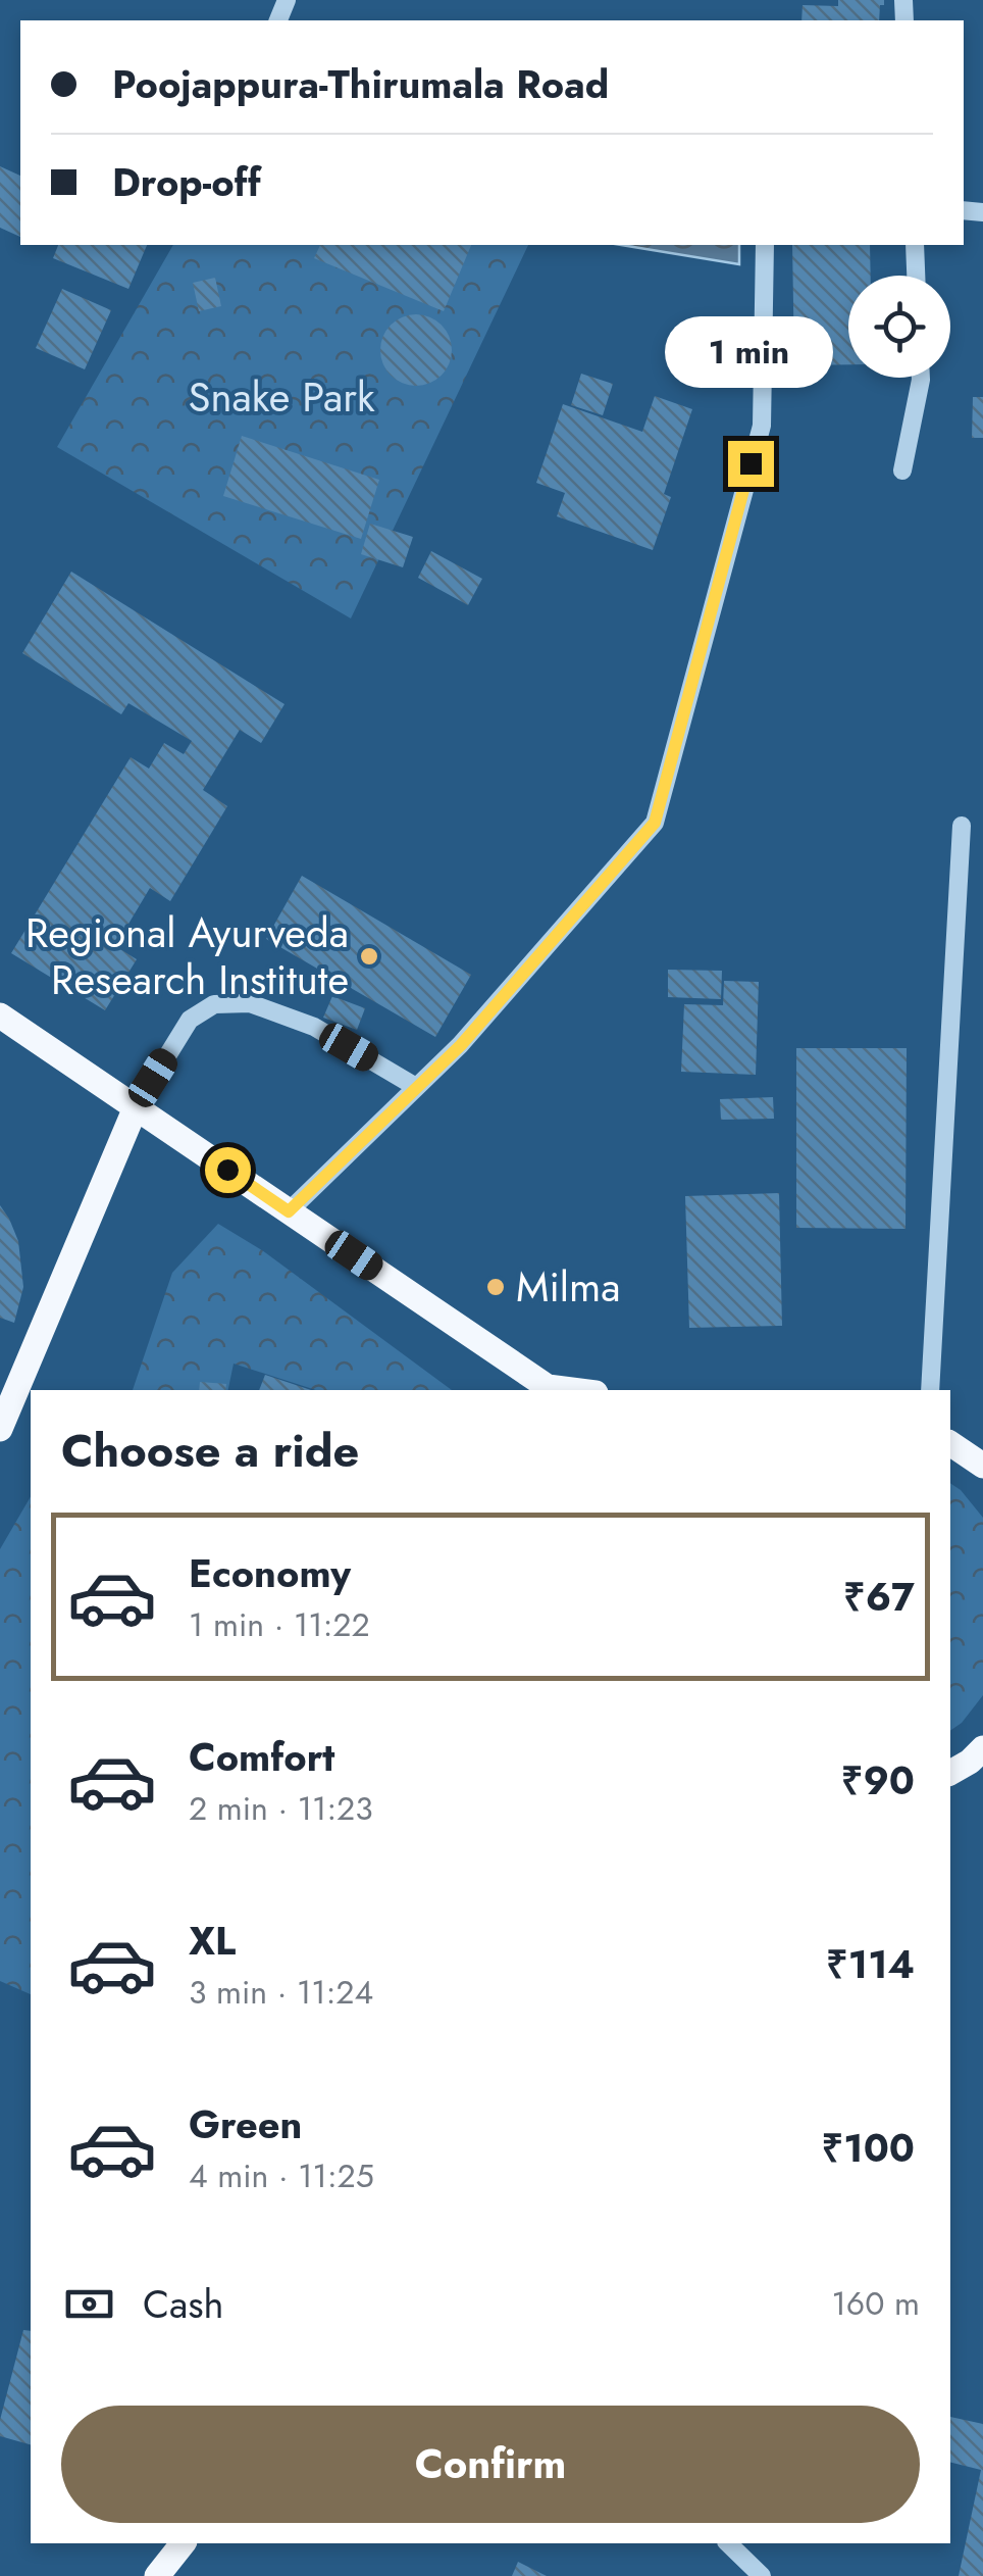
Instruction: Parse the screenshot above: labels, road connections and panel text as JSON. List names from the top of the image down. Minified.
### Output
{"parks":["Snake Park"],"places":["Regional Ayurveda Research Institute","Milma"],"page":{"banner":["Poojappura-Thirumala Road","Drop-off"],"bubble":"1 min","heading":"Choose a ride","list":[{"name":"Economy","note":"1 min · 11:22","value":"₹67"},{"name":"Comfort","note":"2 min · 11:23","value":"₹90"},{"name":"XL","note":"3 min · 11:24","value":"₹114"},{"name":"Green","note":"4 min · 11:25","value":"₹100"}],"pay":["Cash","160 m"],"buttons":"Confirm"}}
